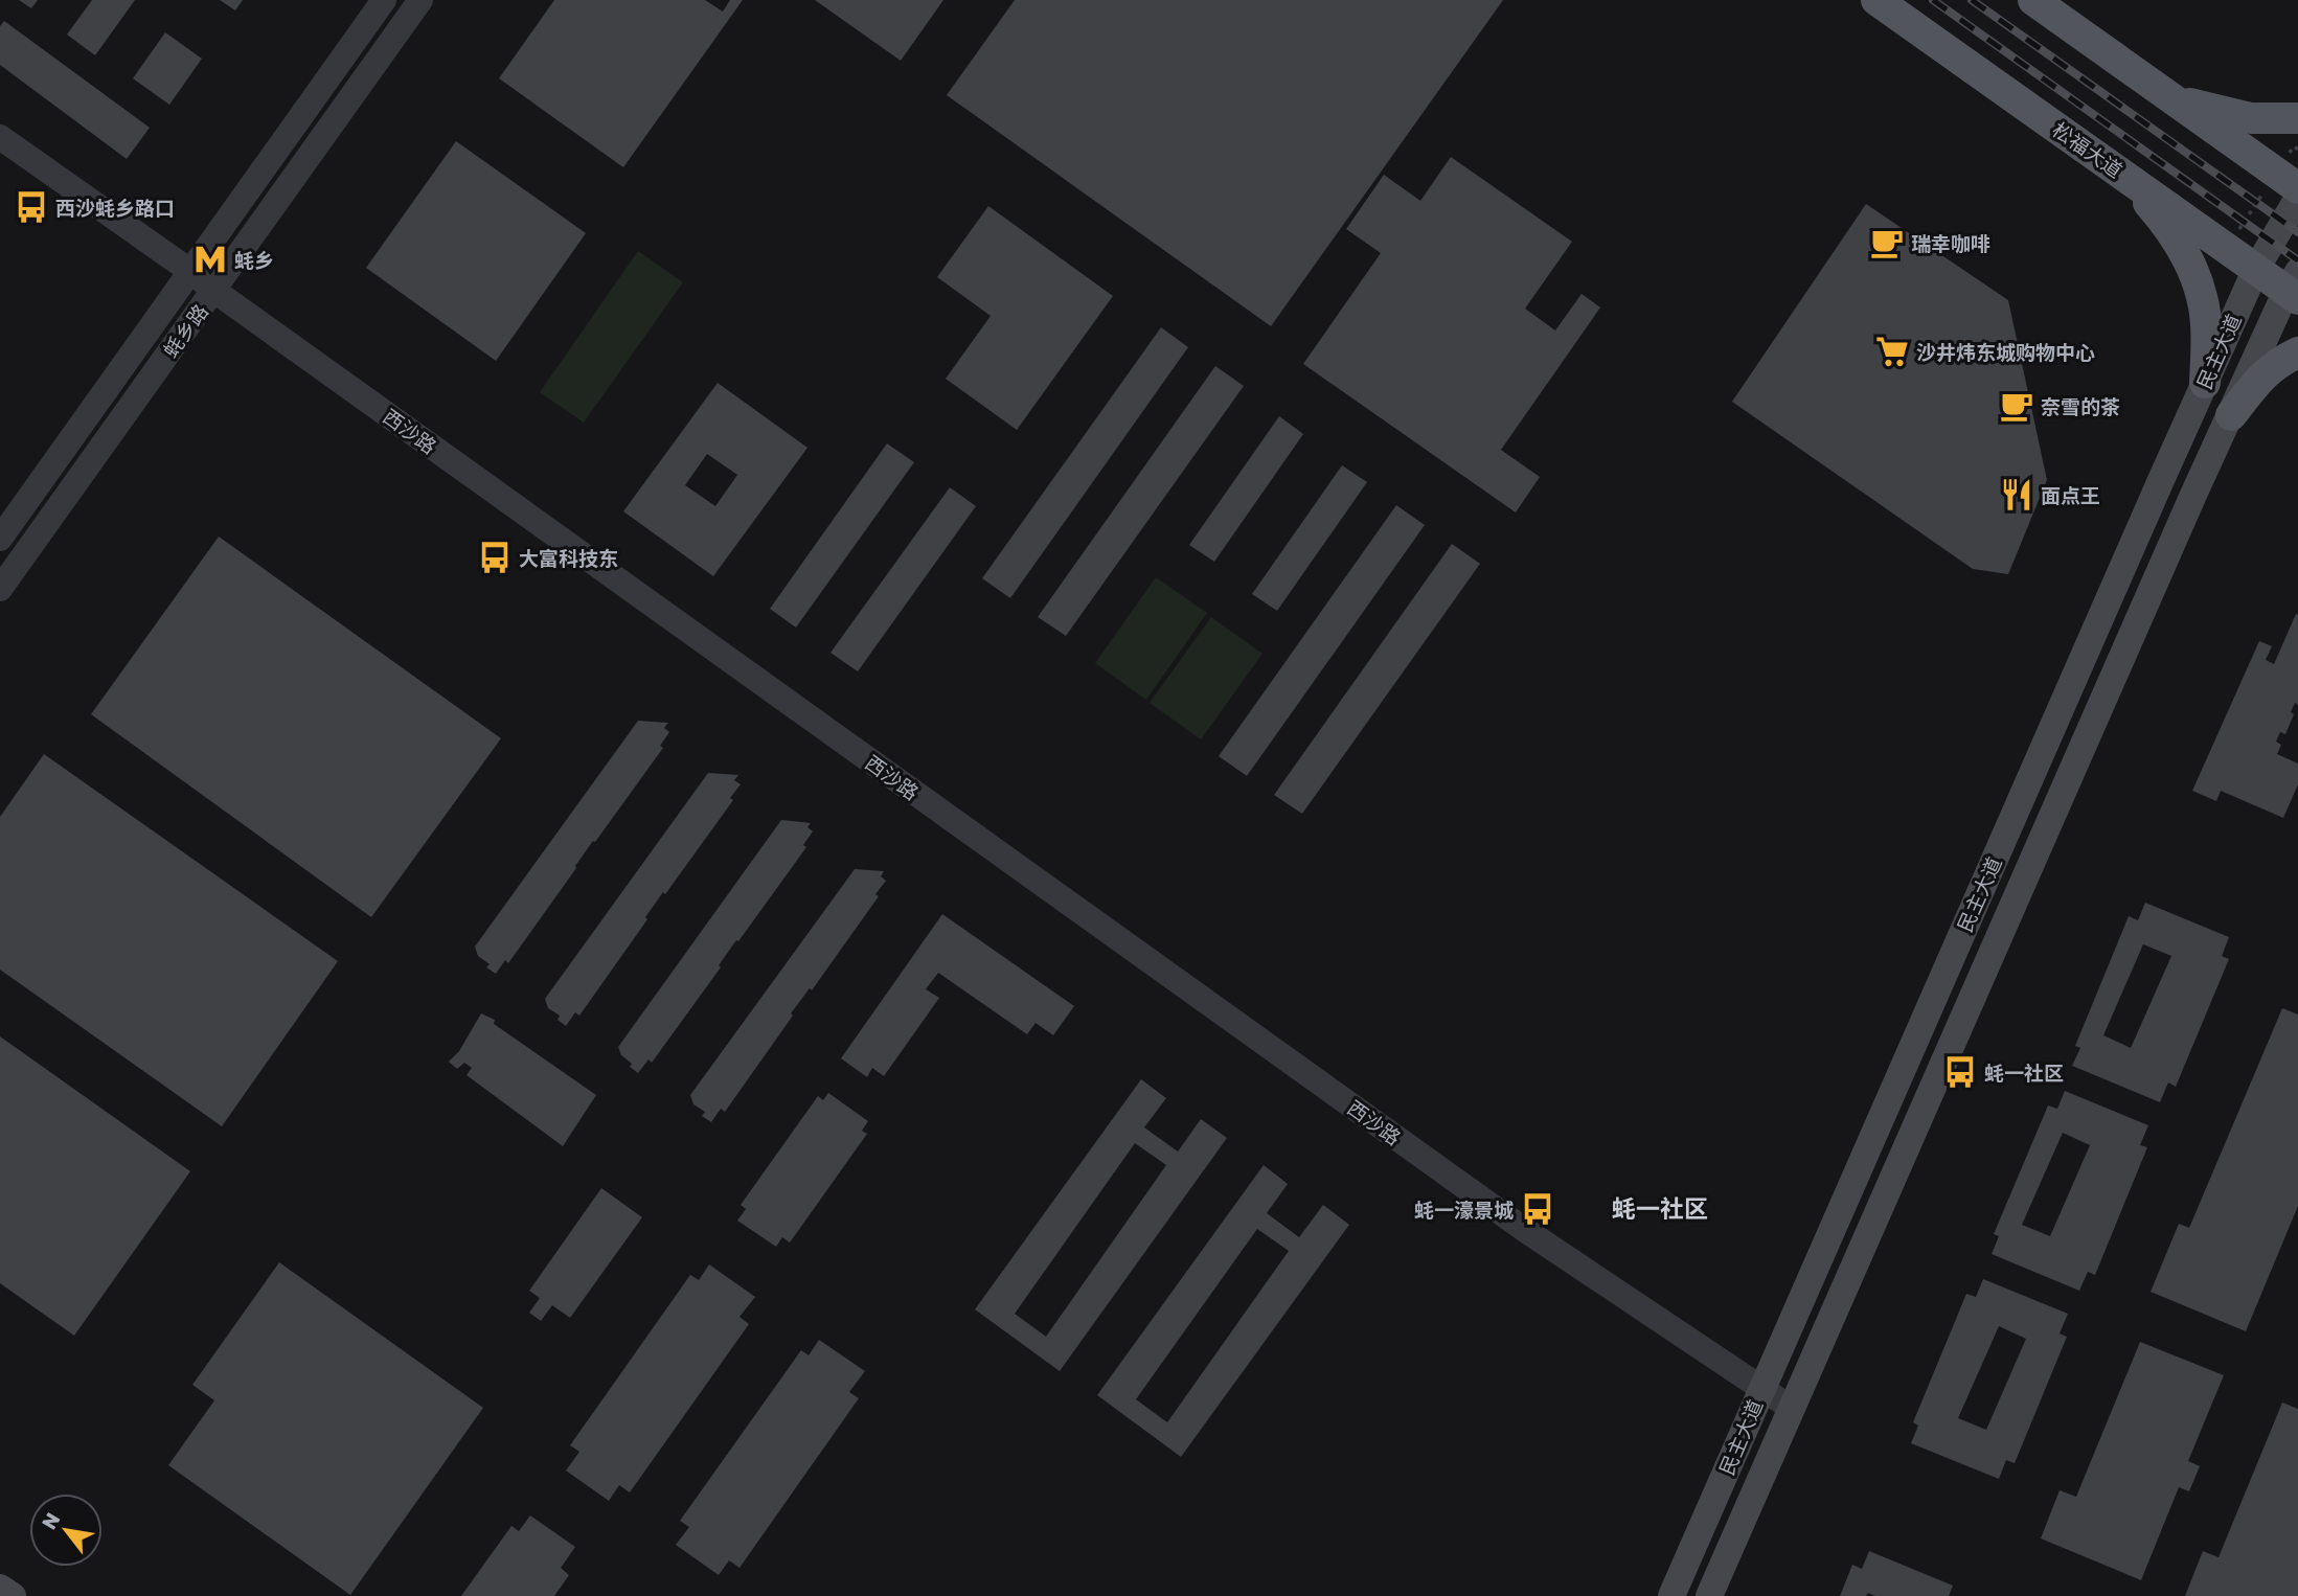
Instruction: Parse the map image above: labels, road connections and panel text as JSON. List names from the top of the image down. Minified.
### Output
{"streets":{"main road":["松福大道","民主大道"],"street":["蚝乡路","西沙路"]},"crossings":[["松福大道","民主大道"],["蚝乡路","西沙路"],["民主大道","西沙路"]],"districts":["蚝一社区"],"places":{"bus stop":["西沙蚝乡路口","大富科技东","蚝一社区","蚝一濠景城"],"cafe":["瑞幸咖啡","奈雪的茶"],"metro station":["蚝乡"],"supermarket":["沙井炜东城购物中心"],"restaurant":["面点王"]},"north":"top left"}
